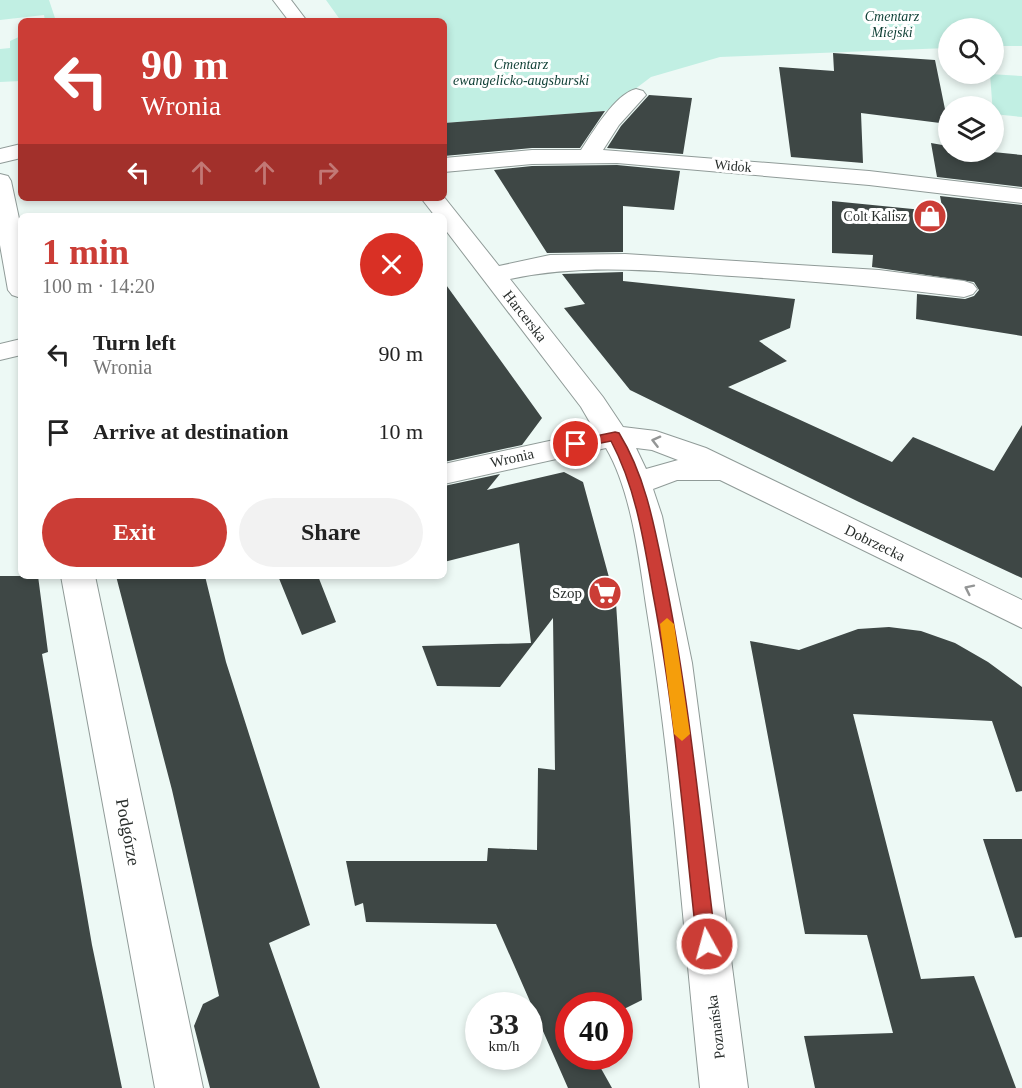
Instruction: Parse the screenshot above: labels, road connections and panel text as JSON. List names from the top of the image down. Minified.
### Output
{"streets":{"street":["Widok","Harcerska","Wronia","Dobrzecka","Podgórze","Poznańska"]},"crossings":[["Harcerska","Wronia"],["Harcerska","Dobrzecka"],["Harcerska","Poznańska"],["Wronia","Dobrzecka"],["Wronia","Poznańska"],["Dobrzecka","Poznańska"]],"parks":["Cmentarz Miejski","Cmentarz ewangelicko-augsburski"],"places":{"shop":["Colt Kalisz"],"supermarket":["Szop"]},"page":{"turn":["90 m","Wronia"],"heading":["1 min","100 m · 14:20"],"list":[{"name":"Turn left","note":"Wronia","value":"90 m"},{"name":"Arrive at destination","value":"10 m"}],"buttons":["Exit","Share"],"speed":"33 km/h","limit":"40"}}
